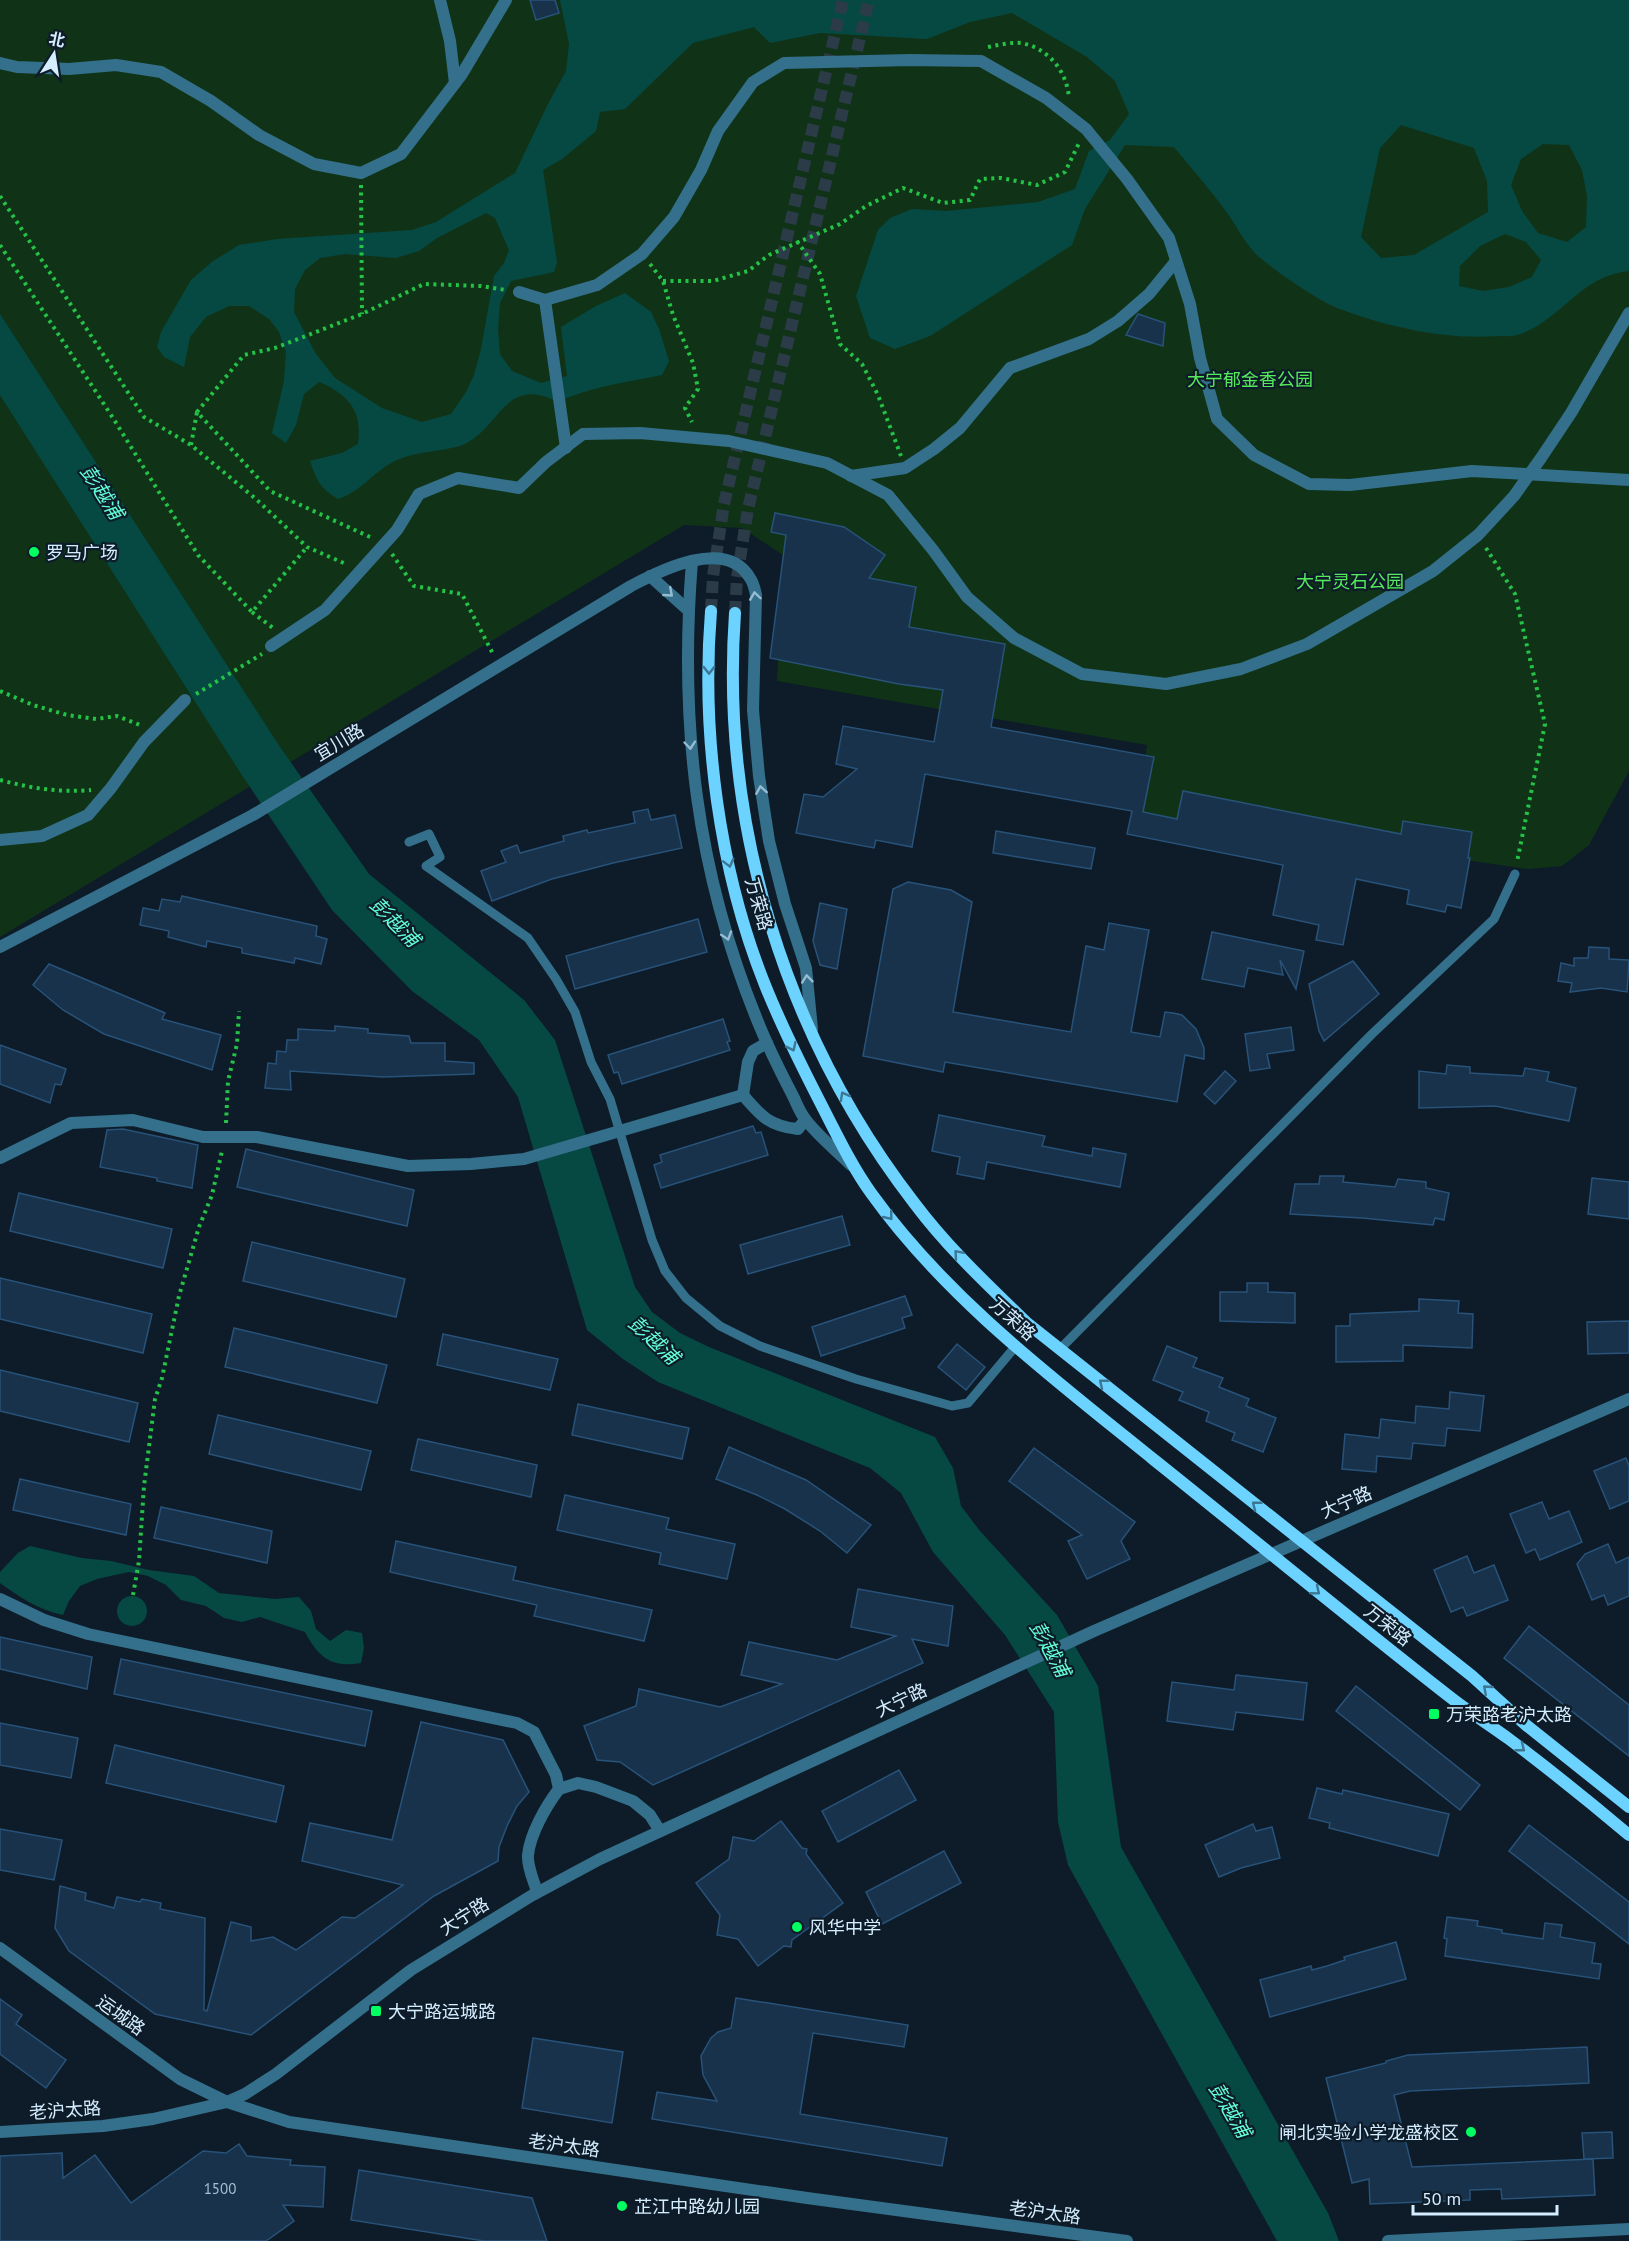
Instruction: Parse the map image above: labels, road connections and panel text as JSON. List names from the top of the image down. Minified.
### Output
{"streets":{"main road":["万荣路"],"street":["宜川路","大宁路","运城路","老沪太路"]},"crossings":[["宜川路","万荣路"],["万荣路","大宁路"],["大宁路","运城路"],["大宁路","老沪太路"],["运城路","老沪太路"]],"water":["彭越浦"],"parks":["大宁郁金香公园","大宁灵石公园"],"places":{"other":["罗马广场","风华中学","闸北实验小学龙盛校区","芷江中路幼儿园"],"transit":["万荣路老沪太路","大宁路运城路"]},"house_numbers":["1500"],"scale_bar":"50 m","north":"top"}
